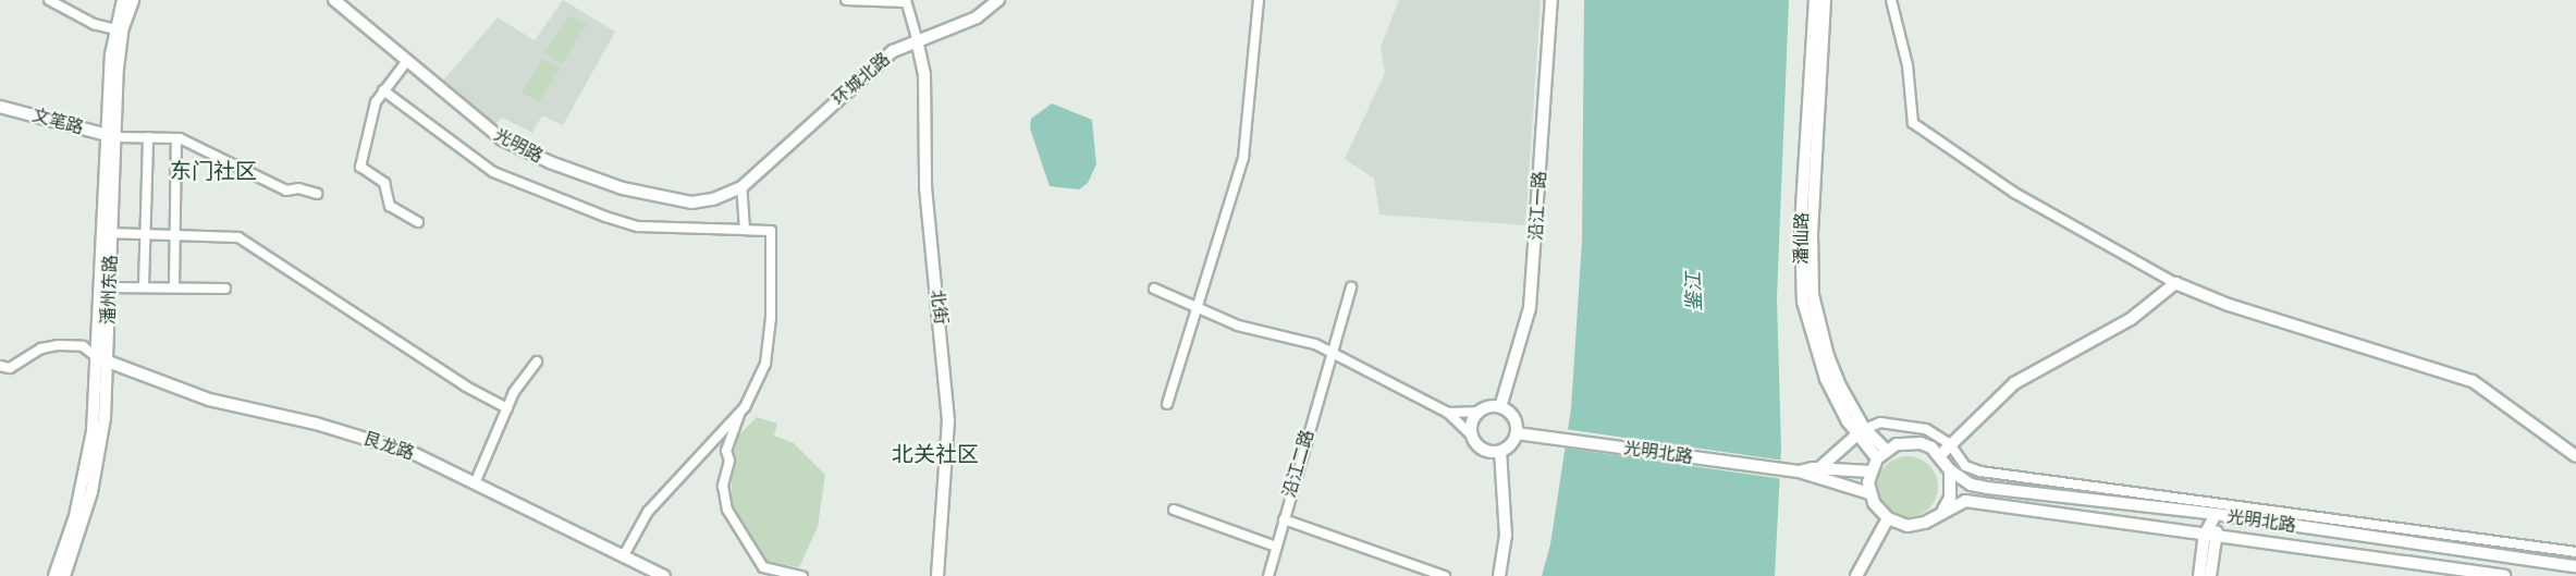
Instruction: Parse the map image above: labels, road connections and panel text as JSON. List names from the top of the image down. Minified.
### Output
{"streets":{"street":["环城北路","文笔路","光明路","沿江一路","潘仙路","潘州东路","北街","艮龙路","光明北路","沿江二路"]},"crossings":[["环城北路","光明路"],["环城北路","北街"],["文笔路","潘州东路"],["沿江一路","光明北路"],["潘仙路","光明北路"],["潘州东路","艮龙路"]],"districts":["东门社区","北关社区"],"water":["鉴江"]}
